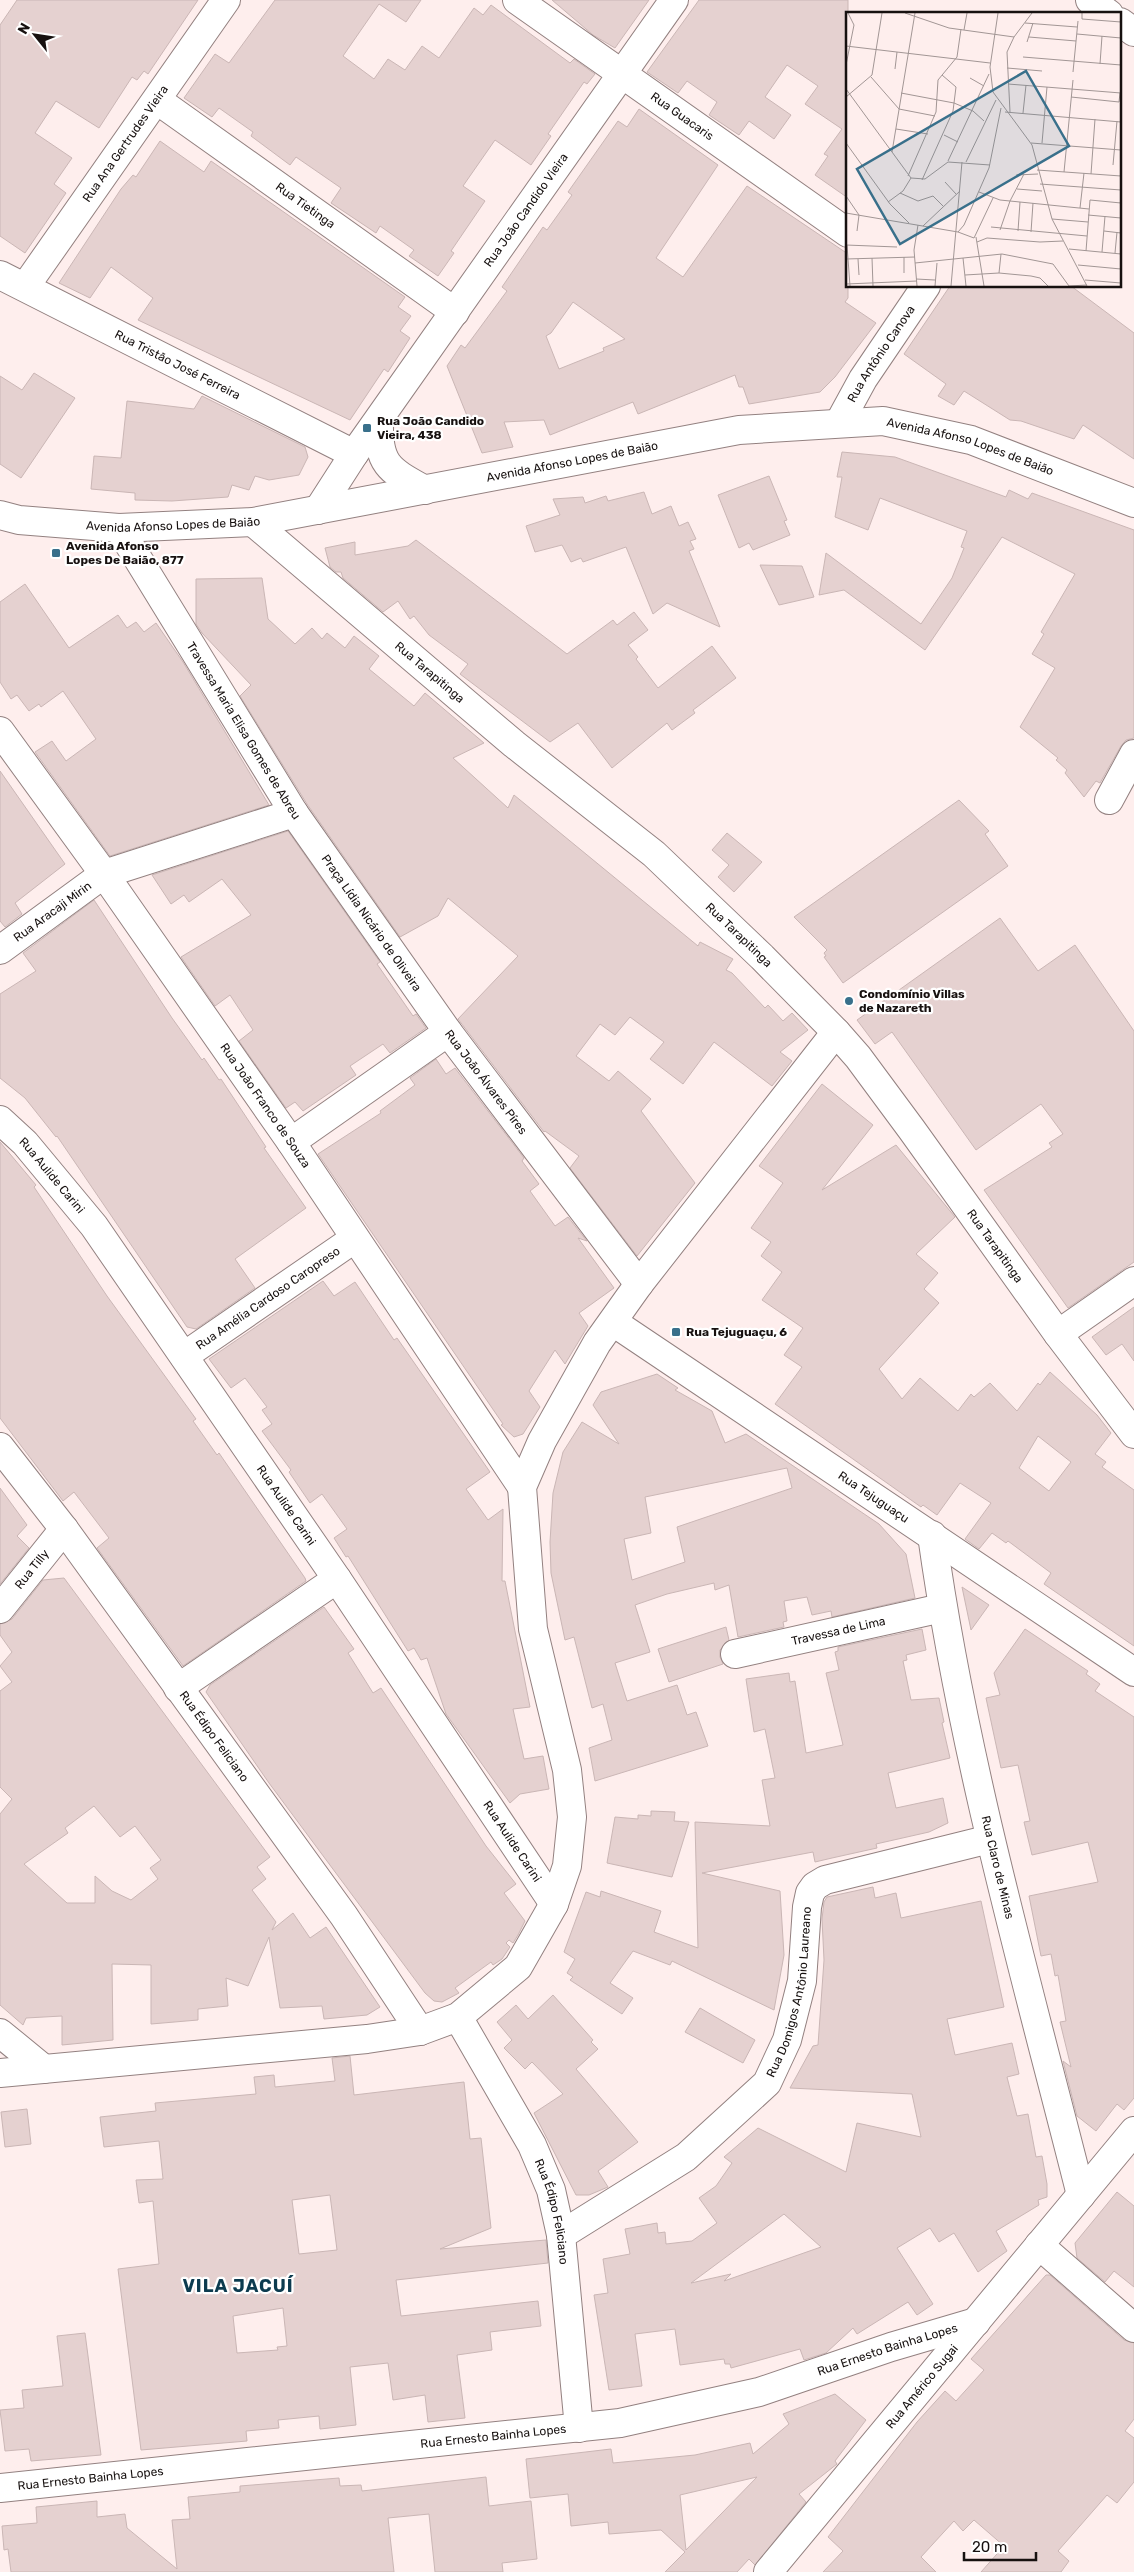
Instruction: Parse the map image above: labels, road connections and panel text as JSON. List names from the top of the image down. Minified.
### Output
{"streets":{"street":["Rua Guacaris","Rua Ana Gertrudes Vieira","Rua Tietinga","Rua João Candido Vieira","Rua Antônio Canova","Rua Tristão José Ferreira","Avenida Afonso Lopes de Baião","Rua Tarapitinga","Travessa Maria Elisa Gomes de Abreu","Rua Aracaji Mirin","Praça Lídia Nicário de Oliveira","Rua João Álvares Píres","Rua João Franco de Souza","Rua Aulide Carini","Rua Amélia Cardoso Caropreso","Rua Tejuguaçu","Rua Tilly","Travessa de Lima","Rua Édipo Feliciano","Rua Claro de Minas","Rua Domigos Antônio Laureano","Rua Ernesto Bainha Lopes","Rua Américo Sugai"]},"crossings":[["Rua Guacaris","Rua João Candido Vieira"],["Rua Ana Gertrudes Vieira","Rua Tietinga"],["Rua Ana Gertrudes Vieira","Rua Tristão José Ferreira"],["Rua Tietinga","Rua João Candido Vieira"],["Rua João Candido Vieira","Rua Tristão José Ferreira"],["Rua João Candido Vieira","Avenida Afonso Lopes de Baião"],["Rua Antônio Canova","Avenida Afonso Lopes de Baião"],["Avenida Afonso Lopes de Baião","Rua Tarapitinga"],["Avenida Afonso Lopes de Baião","Travessa Maria Elisa Gomes de Abreu"],["Travessa Maria Elisa Gomes de Abreu","Rua Aracaji Mirin"],["Travessa Maria Elisa Gomes de Abreu","Praça Lídia Nicário de Oliveira"],["Travessa Maria Elisa Gomes de Abreu","Rua João Franco de Souza"],["Rua Aracaji Mirin","Rua João Franco de Souza"],["Praça Lídia Nicário de Oliveira","Rua João Álvares Píres"],["Rua João Álvares Píres","Rua João Franco de Souza"],["Rua João Franco de Souza","Rua Amélia Cardoso Caropreso"],["Rua Aulide Carini","Rua Amélia Cardoso Caropreso"],["Rua Tejuguaçu","Rua Claro de Minas"],["Rua Tilly","Rua Édipo Feliciano"],["Travessa de Lima","Rua Claro de Minas"],["Rua Édipo Feliciano","Rua Domigos Antônio Laureano"],["Rua Édipo Feliciano","Rua Ernesto Bainha Lopes"],["Rua Claro de Minas","Rua Domigos Antônio Laureano"],["Rua Claro de Minas","Rua Américo Sugai"],["Rua Ernesto Bainha Lopes","Rua Américo Sugai"]],"districts":["VILA JACUÍ"],"places":{"transit":["Rua João Candido Vieira, 438","Avenida Afonso Lopes De Baião, 877","Rua Tejuguaçu, 6"],"other":["Condomínio Villas de Nazareth"]},"scale_bar":"20 m","north":"top left"}
